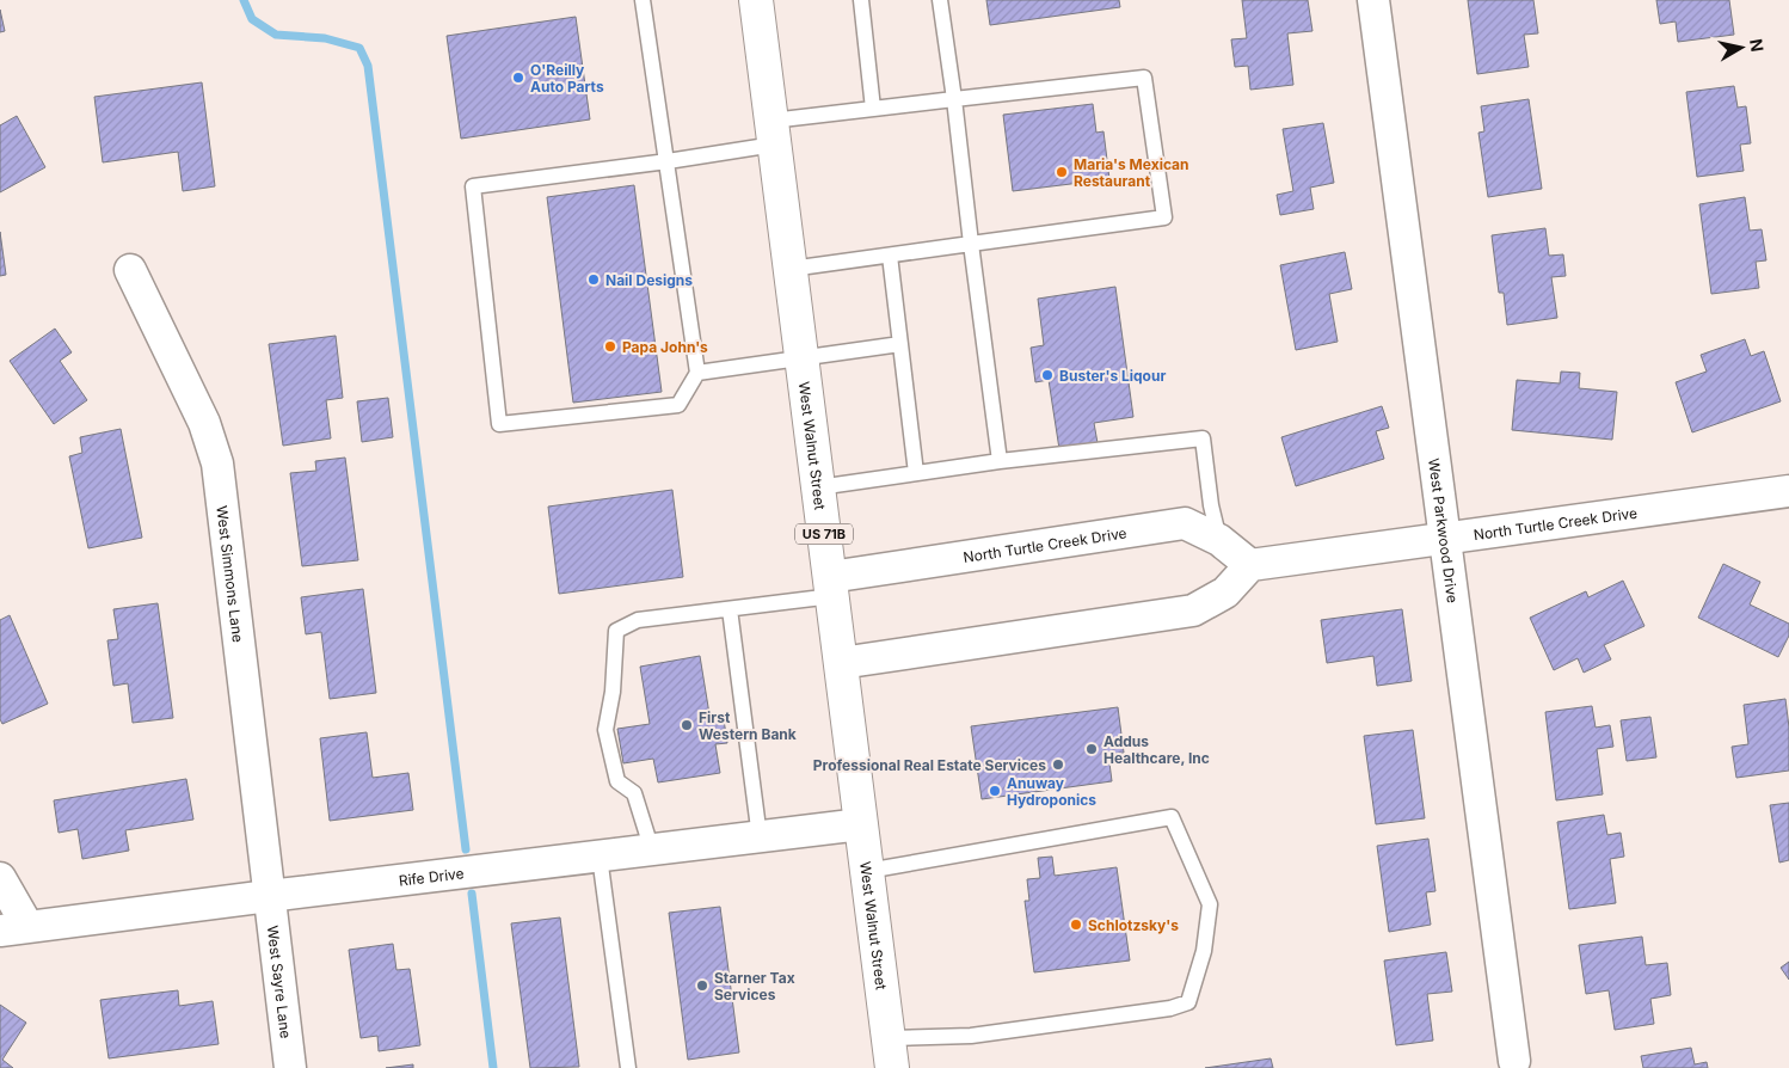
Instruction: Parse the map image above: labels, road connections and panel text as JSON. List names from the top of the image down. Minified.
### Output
{"streets":{"main road":["West Walnut Street","US 71B"],"street":["North Turtle Creek Drive","West Parkwood Drive","West Simmons Lane","Rife Drive","West Sayre Lane"]},"crossings":[["West Walnut Street","North Turtle Creek Drive"],["West Walnut Street","Rife Drive"],["North Turtle Creek Drive","West Parkwood Drive"],["West Simmons Lane","Rife Drive"],["West Simmons Lane","West Sayre Lane"],["Rife Drive","West Sayre Lane"]],"places":["O'Reilly Auto Parts","Maria's Mexican Restaurant","Nail Designs","Papa John's","Buster's Liqour","First Western Bank","Addus Healthcare, Inc","Professional Real Estate Services","Anuway Hydroponics","Schlotzsky's","Starner Tax Services"],"north":"right"}
